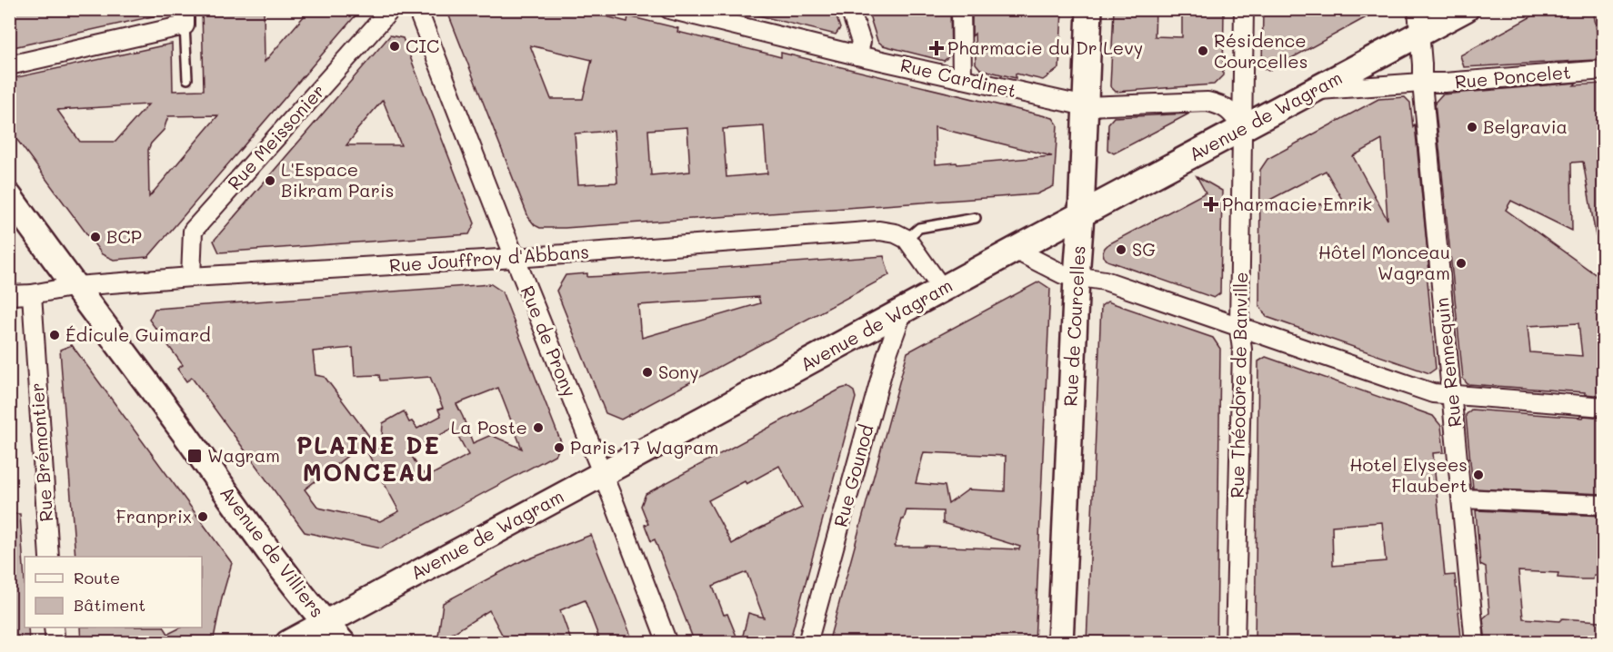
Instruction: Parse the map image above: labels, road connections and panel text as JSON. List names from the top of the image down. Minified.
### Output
{"streets":{"main road":["Avenue de Wagram","Rue de Courcelles","Avenue de Villiers"],"street":["Rue Poncelet","Rue Cardinet","Rue Meissonier","Rue Jouffroy d'Abbans","Rue de Prony","Rue Rennequin","Rue Théodore de Banville","Rue Brémontier","Rue Gounod"]},"crossings":[["Rue Poncelet","Avenue de Wagram"],["Rue Poncelet","Rue Rennequin"],["Rue Cardinet","Avenue de Wagram"],["Rue Cardinet","Rue de Courcelles"],["Rue Cardinet","Rue Théodore de Banville"],["Avenue de Wagram","Rue de Courcelles"],["Avenue de Wagram","Rue de Prony"],["Avenue de Wagram","Rue Rennequin"],["Avenue de Wagram","Rue Théodore de Banville"],["Avenue de Wagram","Rue Gounod"],["Avenue de Wagram","Avenue de Villiers"],["Rue Meissonier","Rue Jouffroy d'Abbans"],["Rue Jouffroy d'Abbans","Rue de Prony"],["Rue Jouffroy d'Abbans","Rue Brémontier"],["Rue Jouffroy d'Abbans","Avenue de Villiers"]],"districts":["PLAINE DE MONCEAU"],"places":{"other":["CIC","Résidence Courcelles","Belgravia","L'Espace Bikram Paris","BCP","SG","Hôtel Monceau Wagram","Édicule Guimard","Sony","La Poste","Paris 17 Wagram","Hotel Elysees Flaubert","Franprix"],"health":["Pharmacie du Dr Levy","Pharmacie Emrik"],"transit":["Wagram"]},"legend":["Route","Bâtiment"]}
